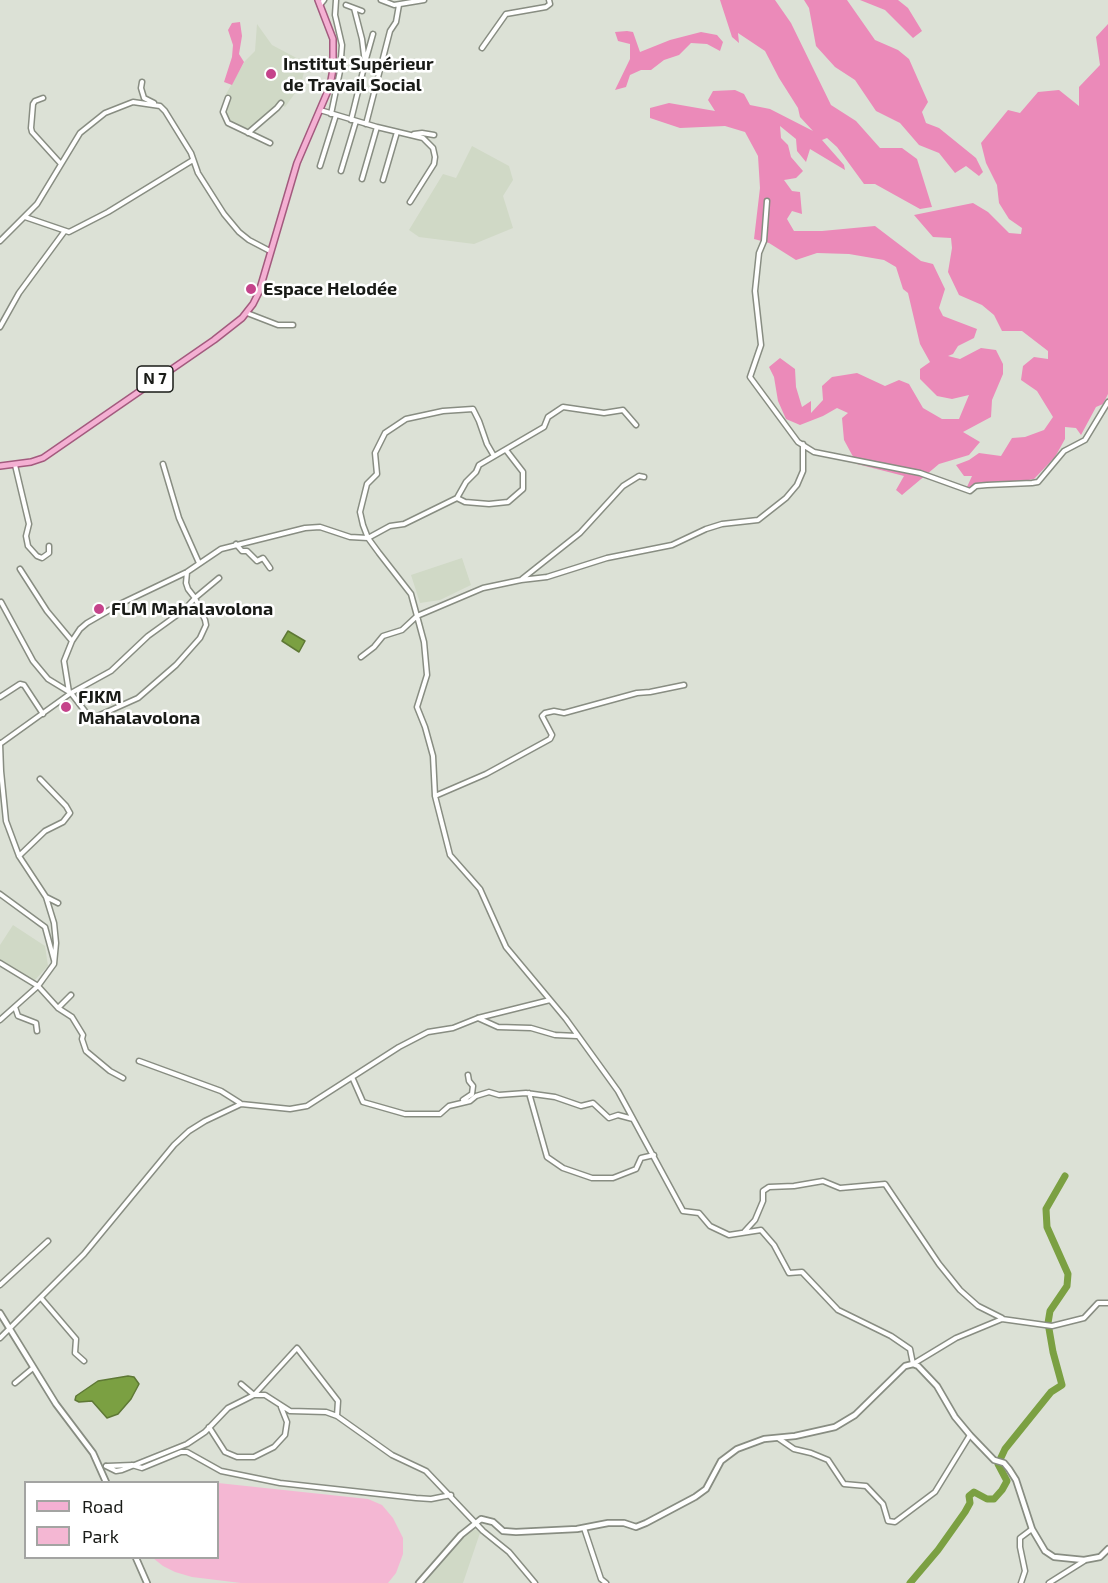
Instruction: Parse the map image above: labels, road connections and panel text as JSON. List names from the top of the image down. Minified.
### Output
{"streets":{"main road":["N 7"]},"places":["Institut Supérieur de Travail Social","Espace Helodée","FLM Mahalavolona","FJKM Mahalavolona"],"legend":["Road","Park"]}
